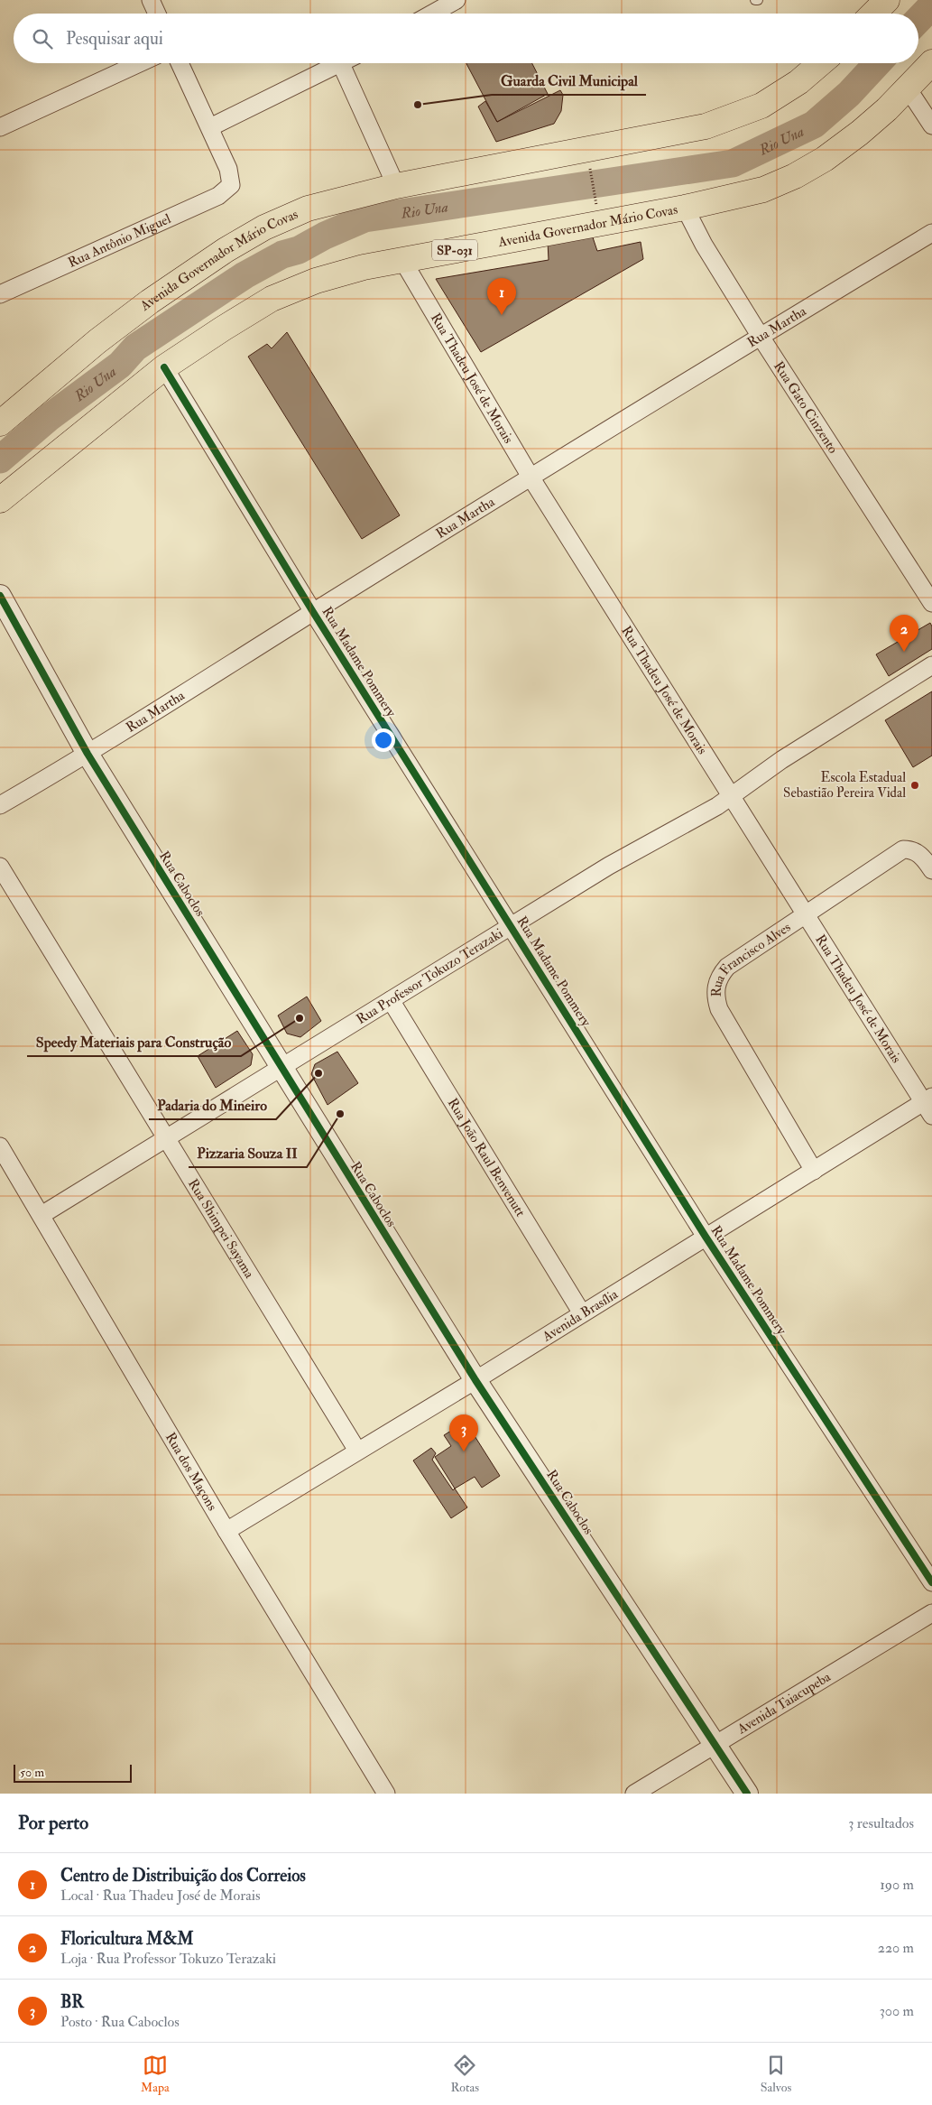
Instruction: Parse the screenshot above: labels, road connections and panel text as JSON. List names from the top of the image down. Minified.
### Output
{"streets":{"highway":["Avenida Governador Mário Covas","SP-031"],"street":["Rua Antônio Miguel","Rua Martha","Rua Thadeu José de Morais","Rua Gato Cinzento","Rua Madame Pommery","Rua Caboclos","Rua Francisco Alves","Rua Professor Tokuzo Terazaki","Rua João Raul Benvenutt","Rua Shimpei Sayama","Avenida Brasília","Rua dos Maçons","Avenida Taiacupeba"]},"crossings":[["Avenida Governador Mário Covas","Rua Thadeu José de Morais"],["Avenida Governador Mário Covas","Rua Gato Cinzento"],["Avenida Governador Mário Covas","Rua Madame Pommery"],["Rua Martha","Rua Thadeu José de Morais"],["Rua Martha","Rua Gato Cinzento"],["Rua Martha","Rua Madame Pommery"],["Rua Martha","Rua Caboclos"],["Rua Thadeu José de Morais","Rua Francisco Alves"],["Rua Thadeu José de Morais","Rua Professor Tokuzo Terazaki"],["Rua Thadeu José de Morais","Avenida Brasília"],["Rua Madame Pommery","Rua Professor Tokuzo Terazaki"],["Rua Madame Pommery","Avenida Brasília"],["Rua Caboclos","Rua Professor Tokuzo Terazaki"],["Rua Caboclos","Avenida Brasília"],["Rua Caboclos","Avenida Taiacupeba"],["Rua Francisco Alves","Avenida Brasília"],["Rua Professor Tokuzo Terazaki","Rua João Raul Benvenutt"],["Rua Professor Tokuzo Terazaki","Rua Shimpei Sayama"],["Rua Professor Tokuzo Terazaki","Rua dos Maçons"],["Rua João Raul Benvenutt","Avenida Brasília"],["Rua Shimpei Sayama","Avenida Brasília"],["Avenida Brasília","Rua dos Maçons"]],"water":["Rio Una"],"places":["Guarda Civil Municipal","Escola Estadual Sebastião Pereira Vidal","Speedy Materiais para Construção","Padaria do Mineiro","Pizzaria Souza II"],"scale_bar":"50 m","page":{"search":"Pesquisar aqui","pins":["1","2","3"],"scale":"50 m","heading":["Por perto","3 resultados"],"list":[{"mark":"1","name":"Centro de Distribuição dos Correios","note":"Local · Rua Thadeu José de Morais","value":"190 m"},{"mark":"2","name":"Floricultura M&M","note":"Loja · Rua Professor Tokuzo Terazaki","value":"220 m"},{"mark":"3","name":"BR","note":"Posto · Rua Caboclos","value":"300 m"}],"nav":["Mapa","Rotas","Salvos"]}}
